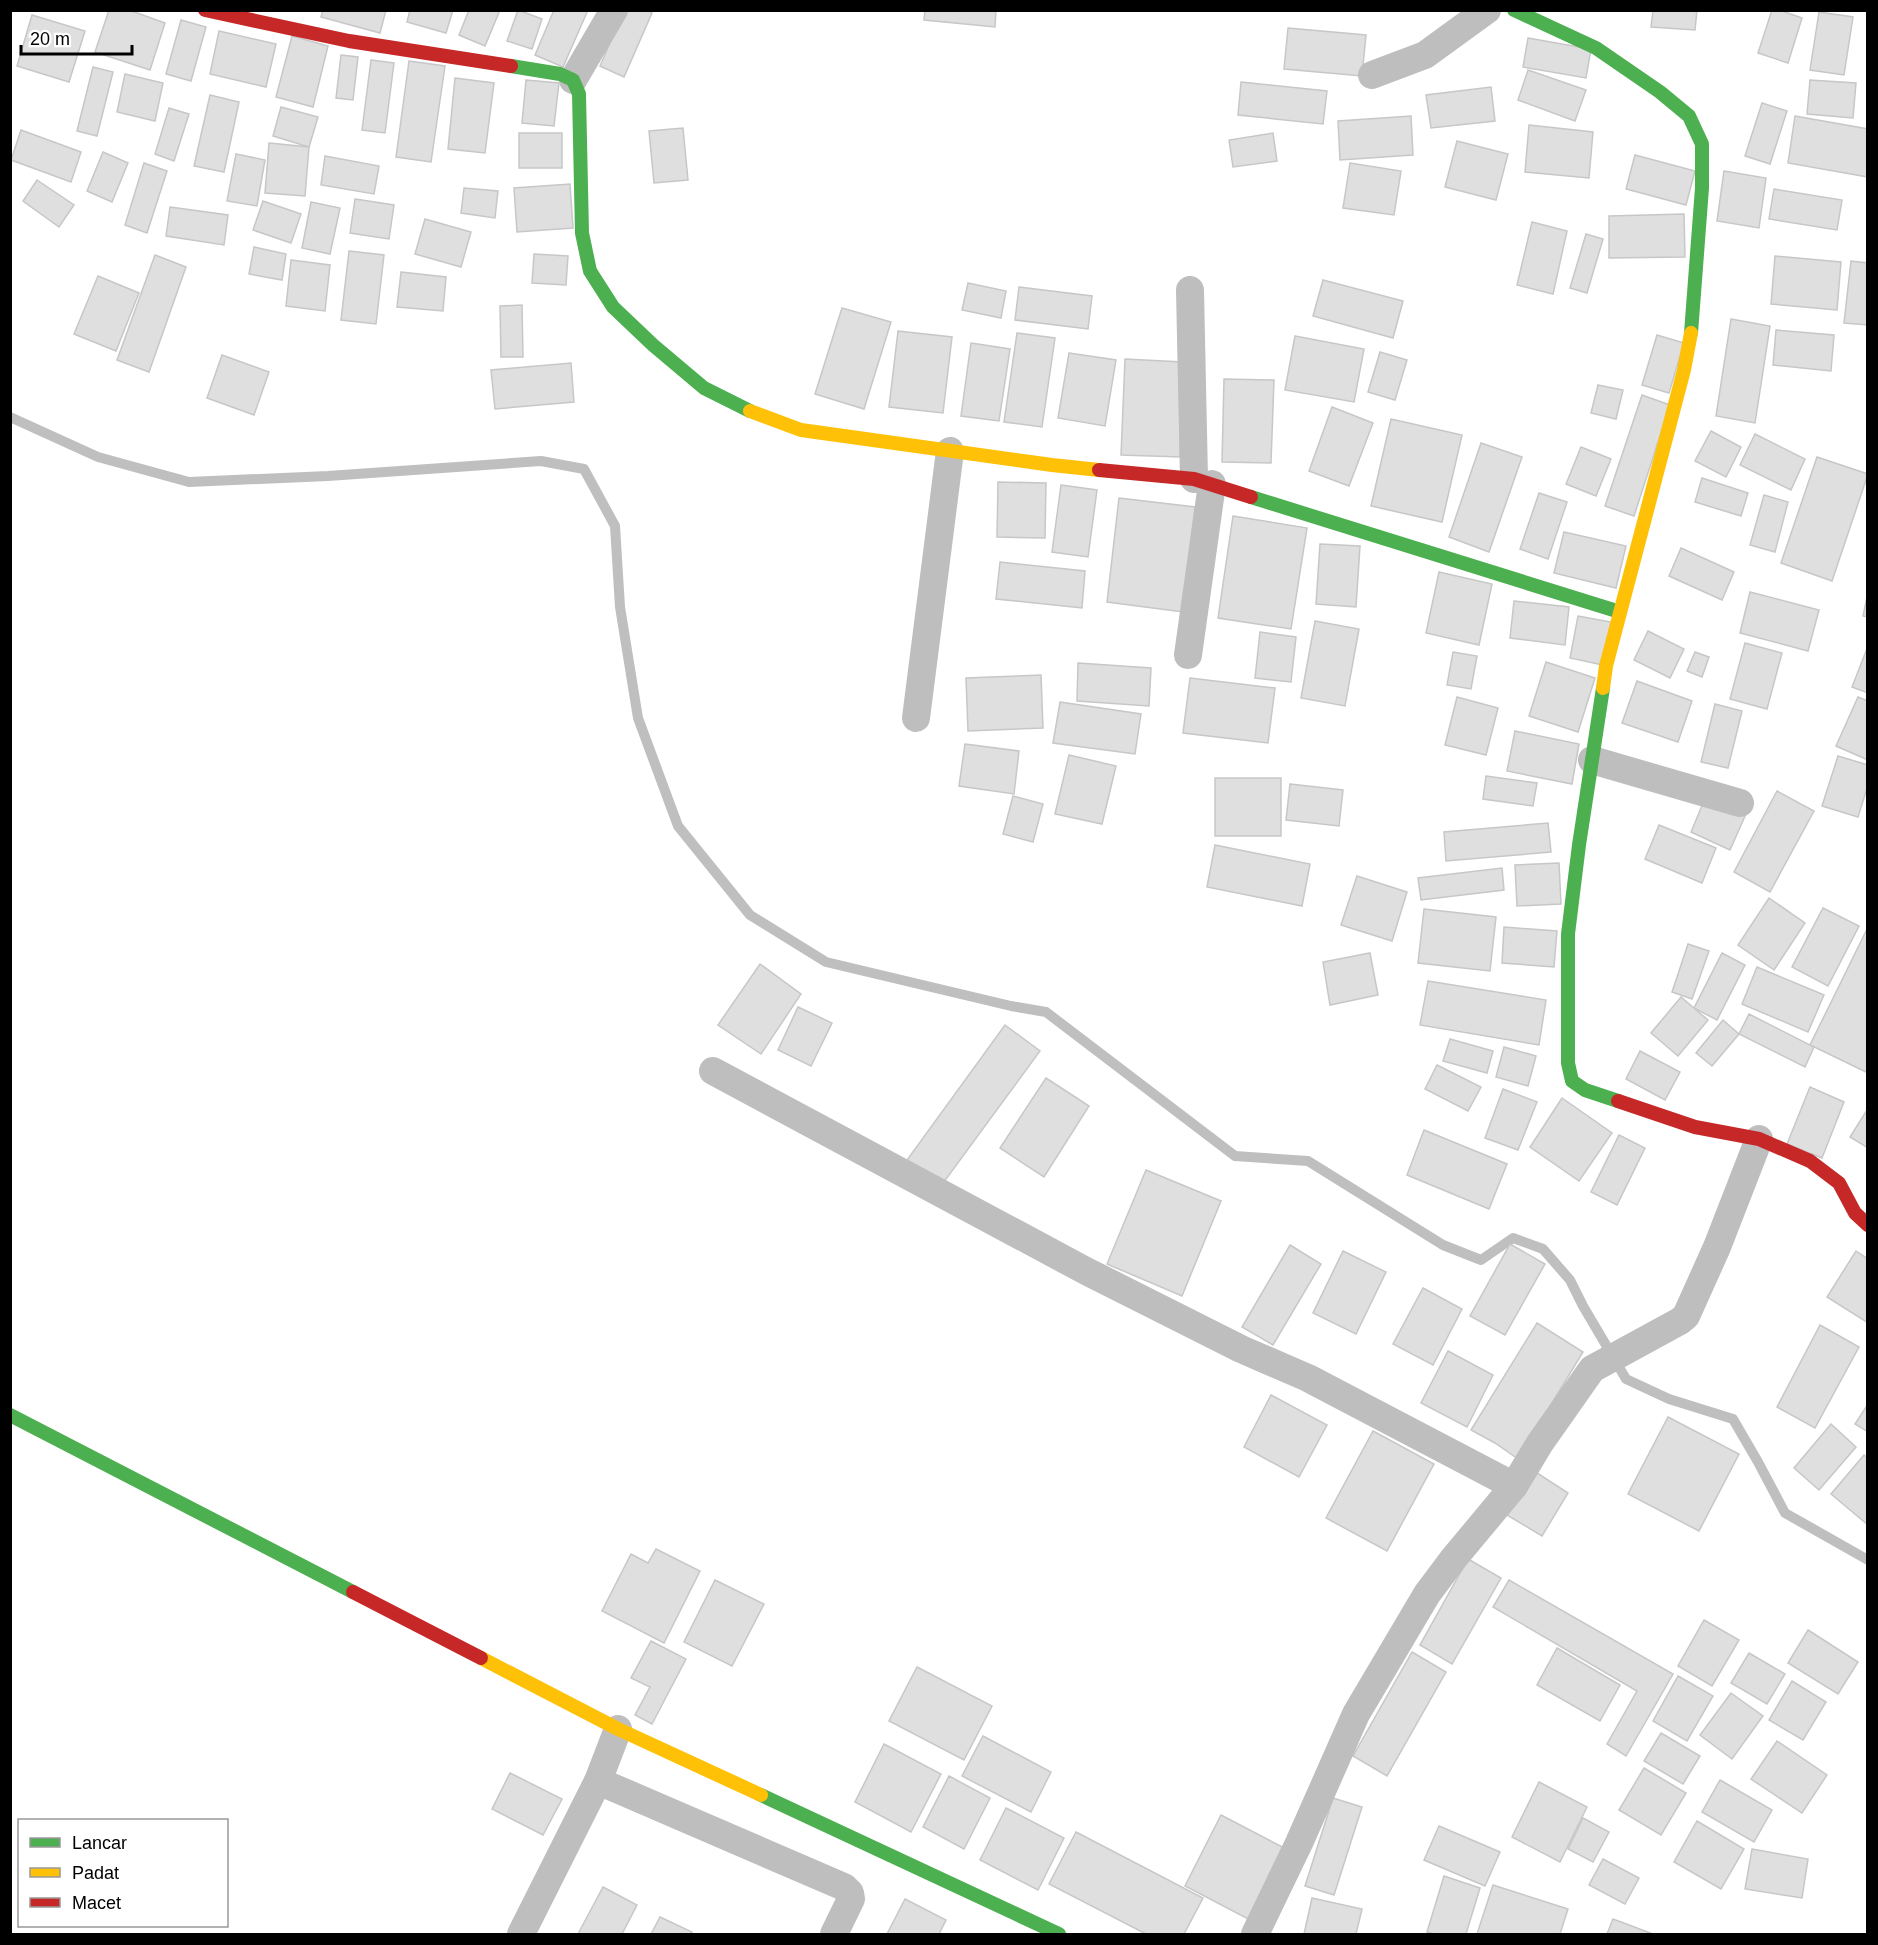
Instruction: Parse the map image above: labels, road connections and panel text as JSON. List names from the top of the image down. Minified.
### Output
{"legend":["Lancar","Padat","Macet"],"scale_bar":"20 m"}
